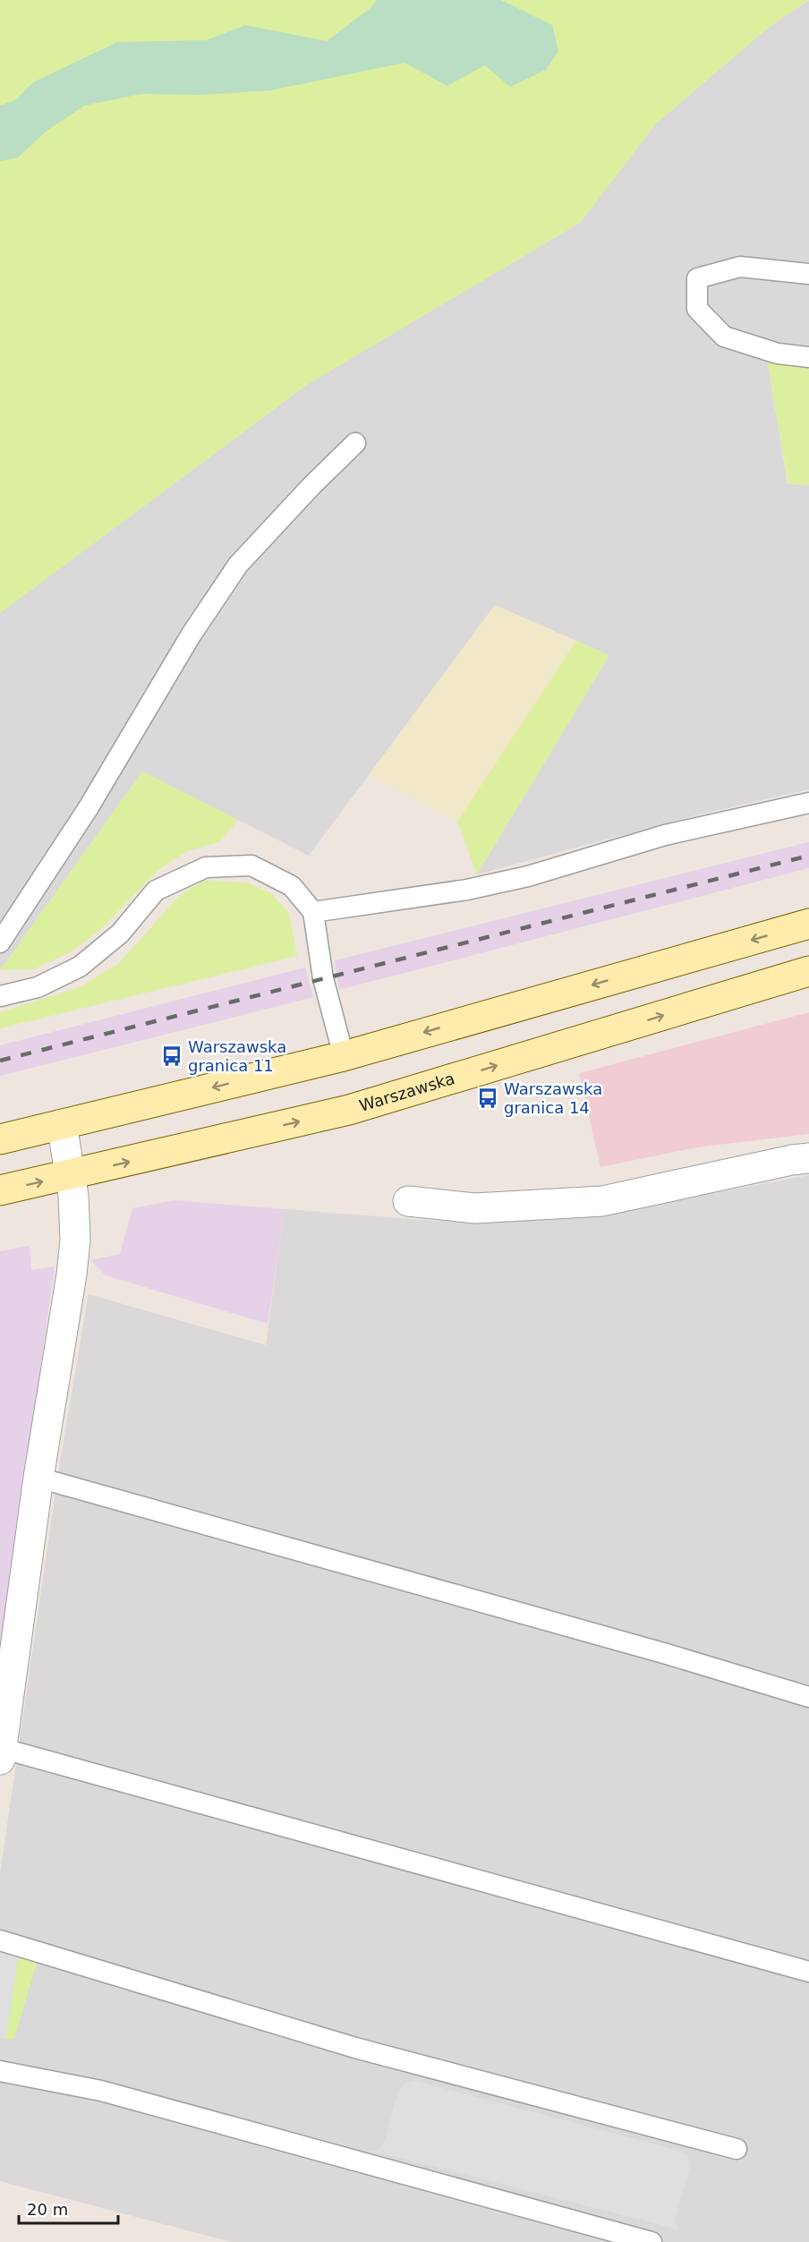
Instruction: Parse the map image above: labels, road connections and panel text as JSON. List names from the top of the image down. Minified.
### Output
{"streets":{"main road":["Warszawska"]},"places":{"bus stop":["Warszawska granica 11","Warszawska granica 14"]},"scale_bar":"20 m"}
